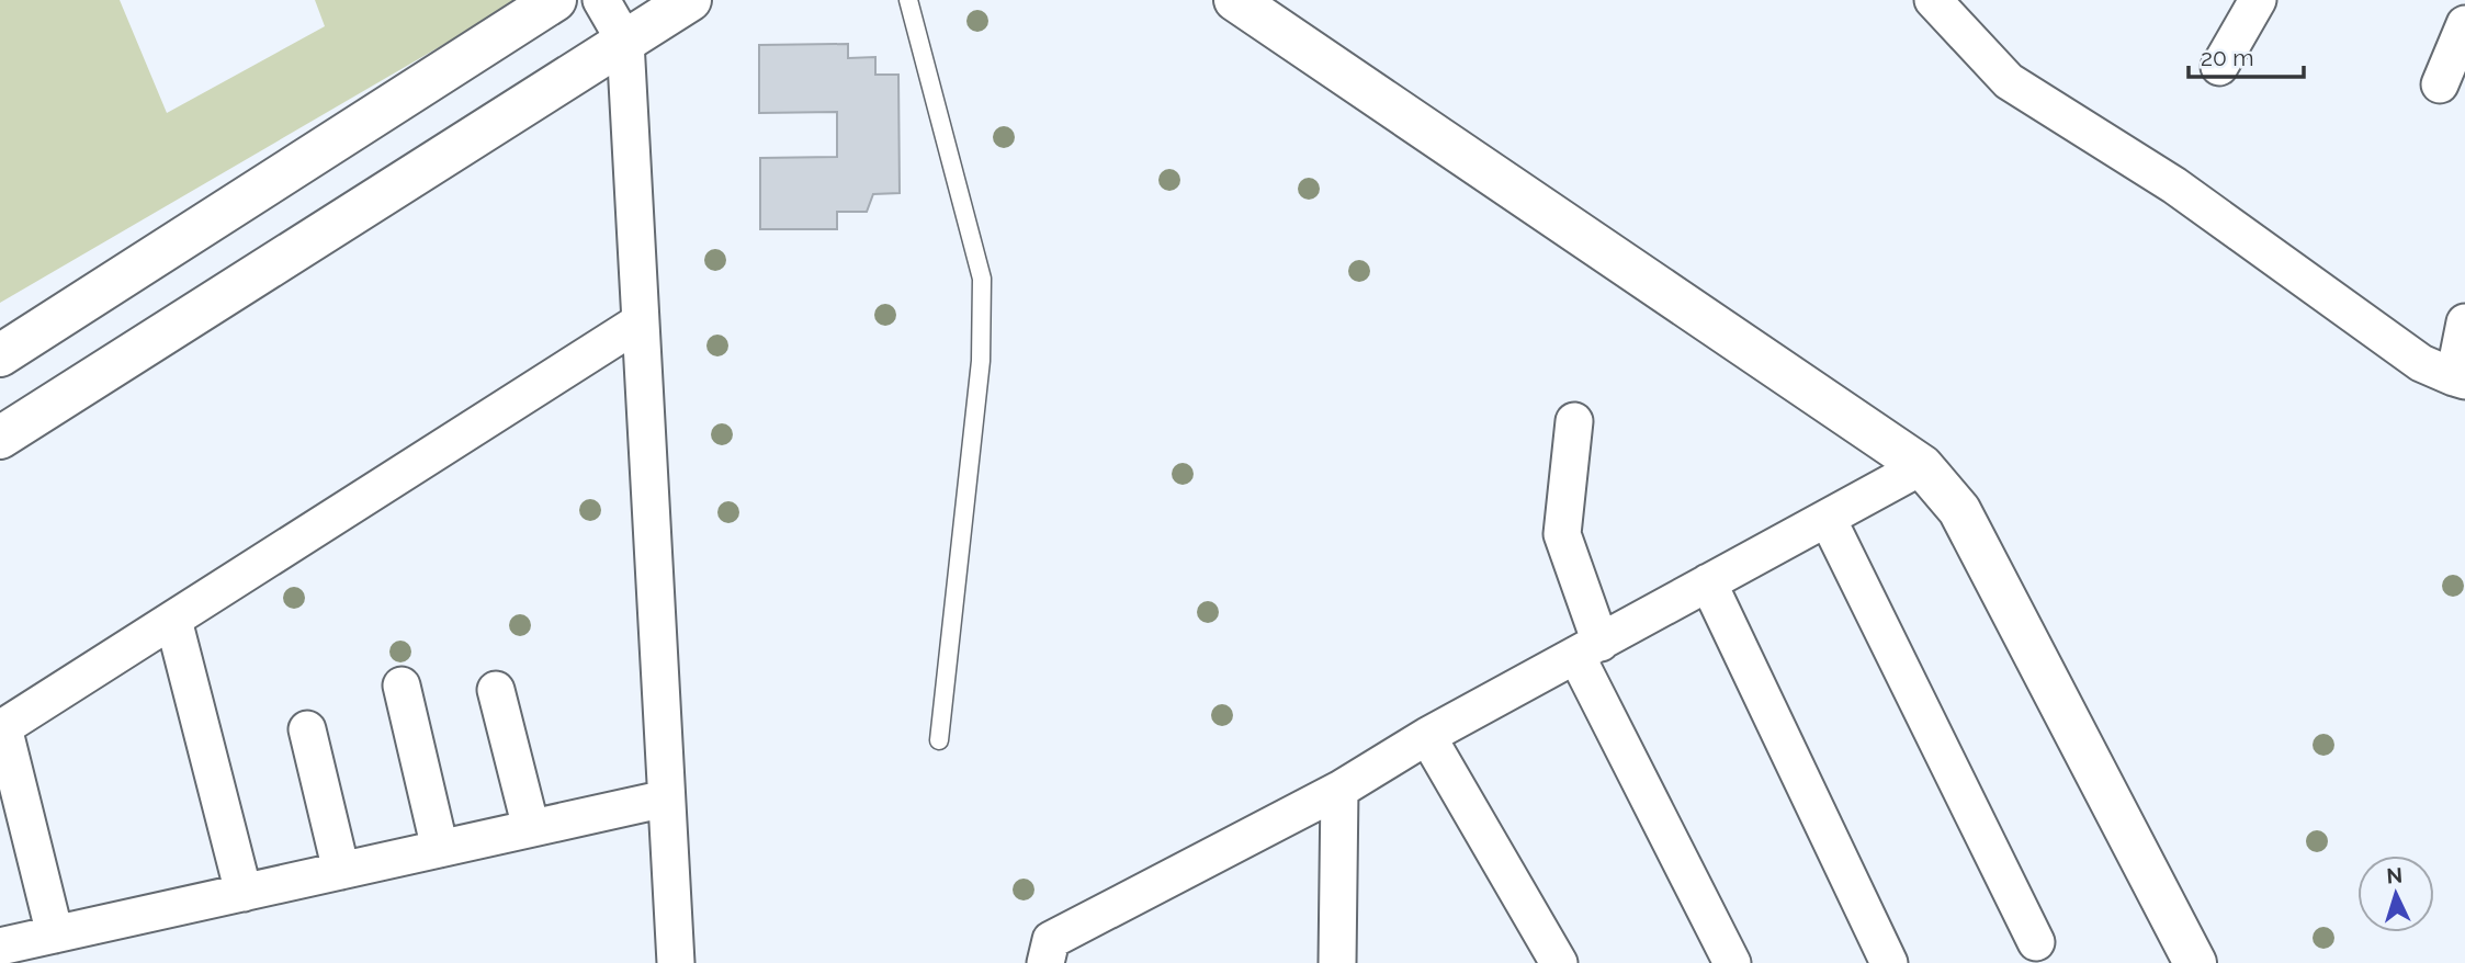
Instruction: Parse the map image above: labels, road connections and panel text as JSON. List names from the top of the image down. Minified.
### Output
{"scale_bar":"20 m","north":"top"}
